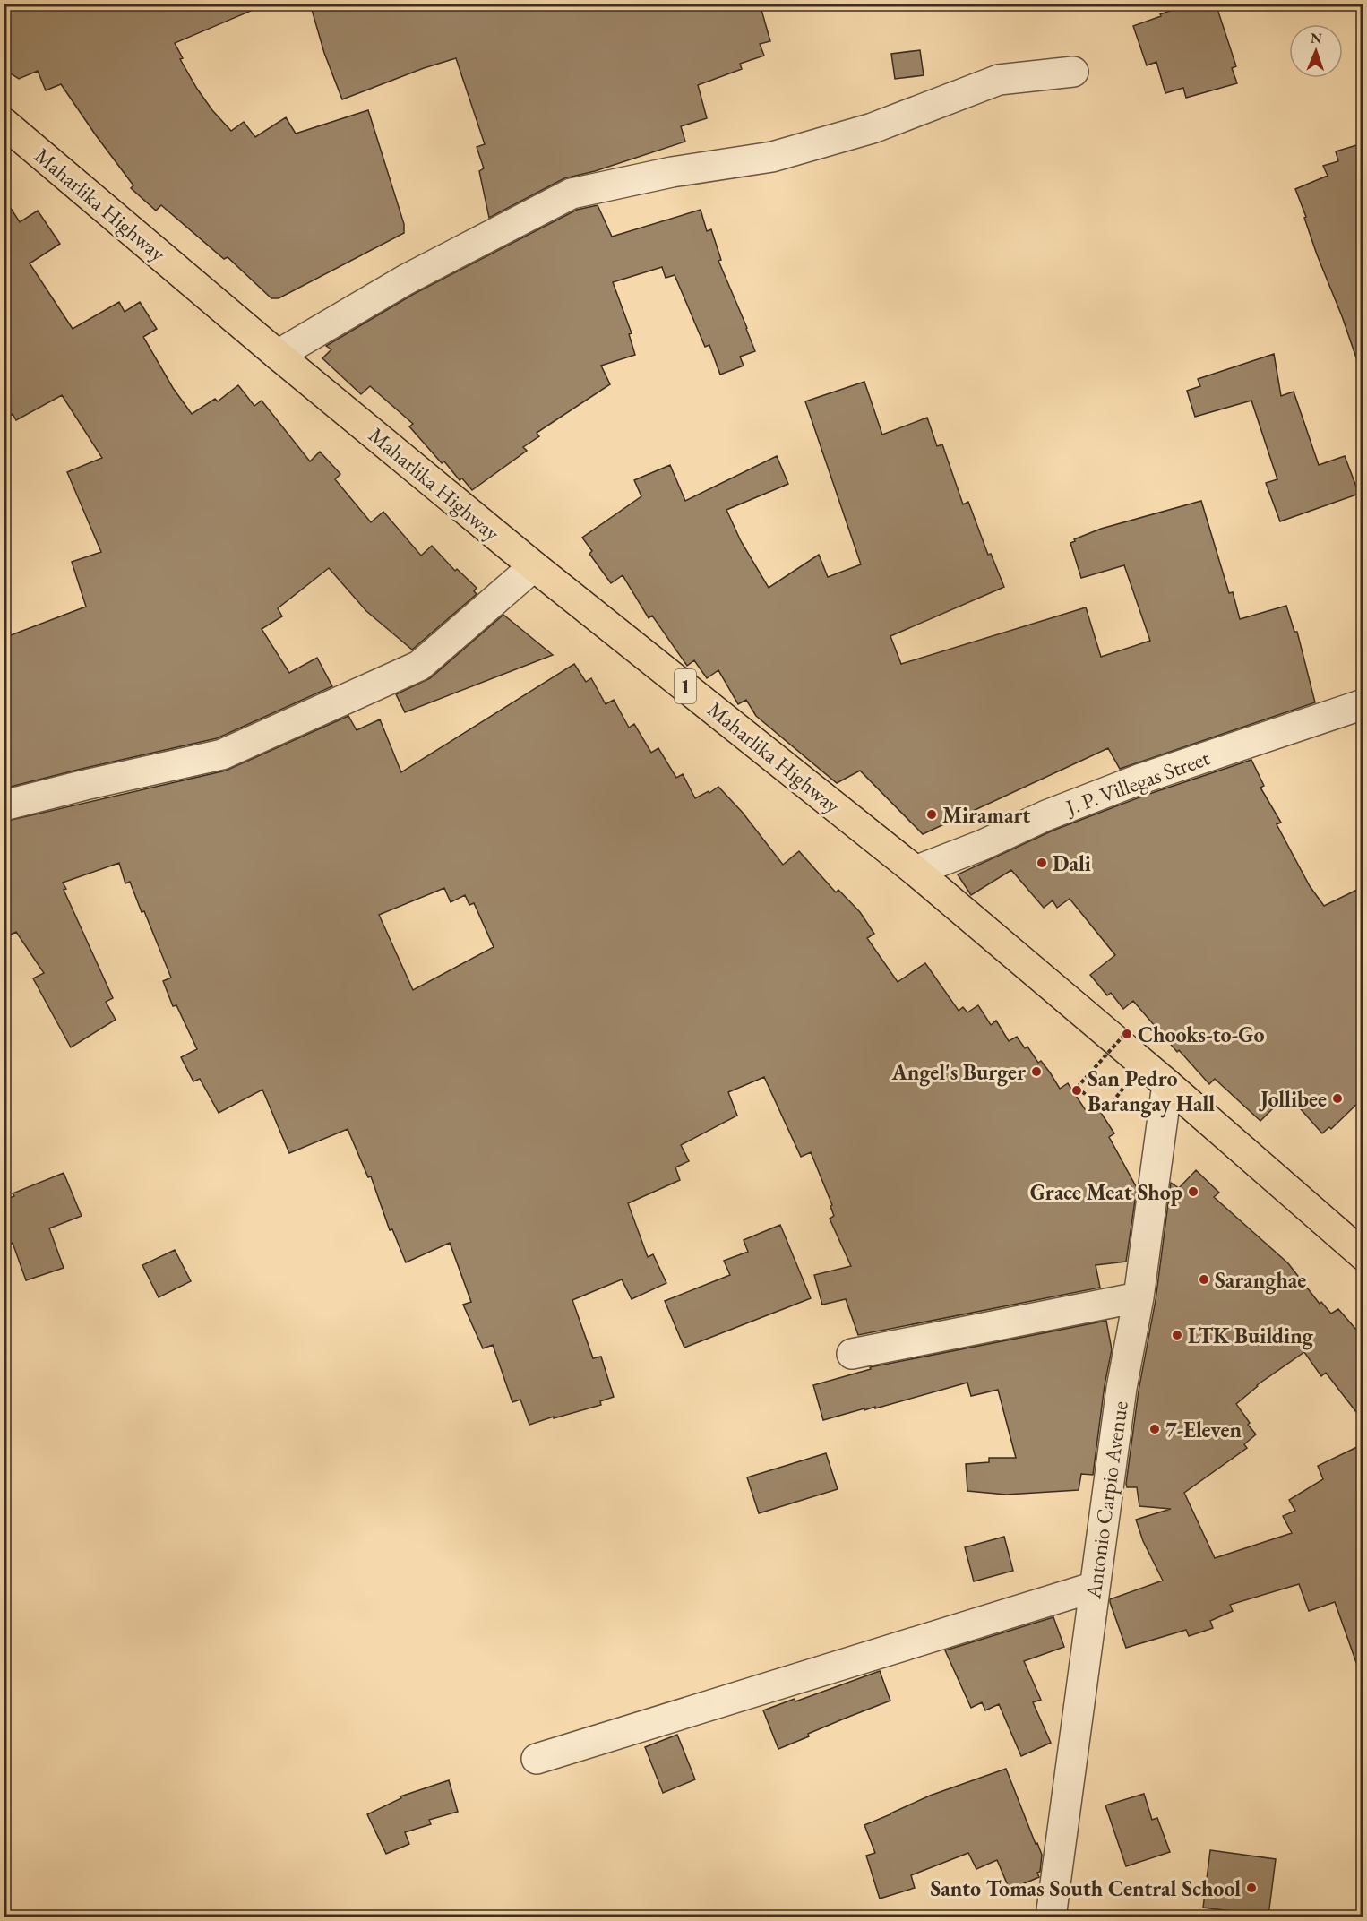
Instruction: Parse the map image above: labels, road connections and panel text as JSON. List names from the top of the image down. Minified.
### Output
{"streets":{"highway":["Maharlika Highway","1"],"street":["J. P. Villegas Street","Antonio Carpio Avenue"]},"crossings":[["Maharlika Highway","J. P. Villegas Street"],["Maharlika Highway","Antonio Carpio Avenue"]],"places":["Miramart","Dali","Chooks-to-Go","Angel's Burger","San Pedro Barangay Hall","Jollibee","Grace Meat Shop","Saranghae","LTK Building","7-Eleven","Santo Tomas South Central School"],"north":"top"}
